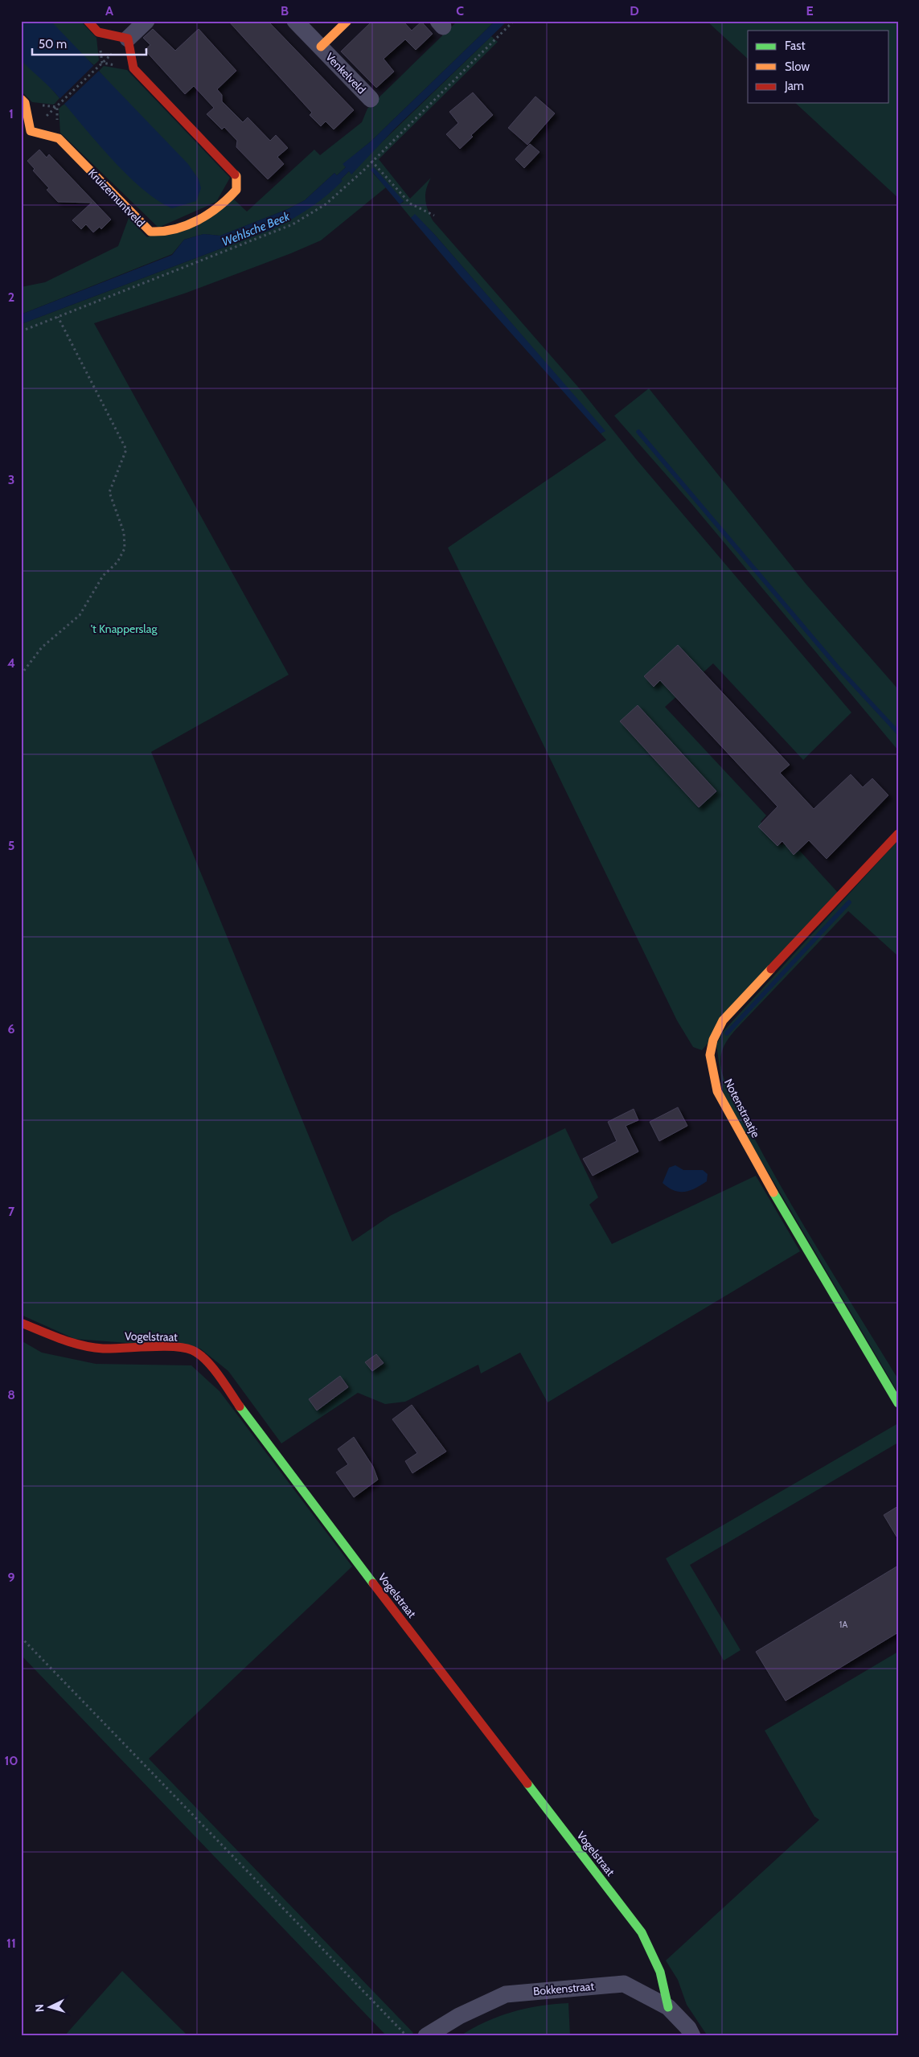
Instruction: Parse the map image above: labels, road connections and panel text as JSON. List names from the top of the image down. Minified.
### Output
{"streets":{"street":["Venkelveld","Kruizemuntveld","Notenstraatje","Vogelstraat","Bokkenstraat"]},"crossings":[["Vogelstraat","Bokkenstraat"]],"water":["Wehlsche Beek"],"parks":["'t Knapperslag"],"house_numbers":["1A"],"legend":["Fast","Slow","Jam"],"scale_bar":"50 m","north":"left","grid":{"columns":["A","B","C","D","E"],"rows":["1","2","3","4","5","6","7","8","9","10","11"]}}
